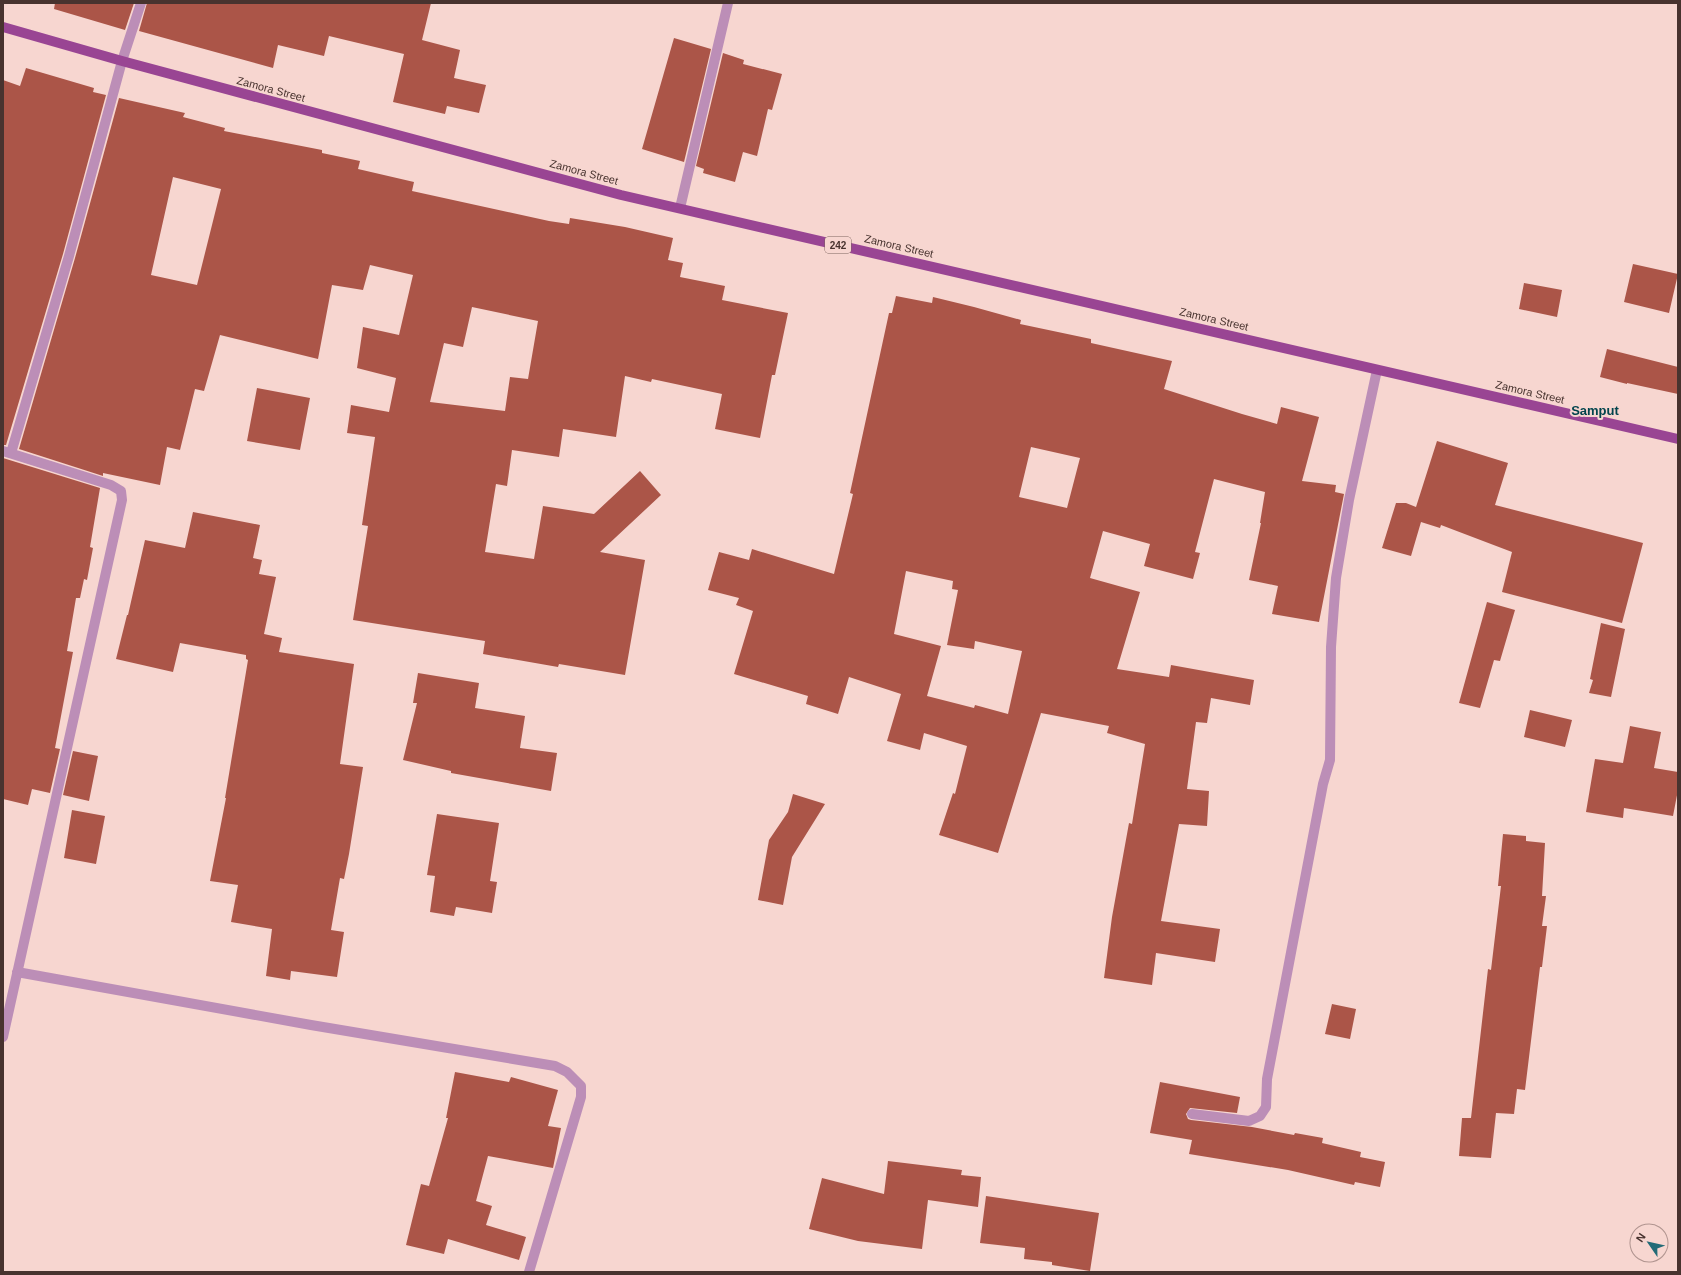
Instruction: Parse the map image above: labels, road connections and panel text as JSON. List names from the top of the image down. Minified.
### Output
{"streets":{"main road":["Zamora Street","242"]},"districts":["Samput"],"north":"top left"}
